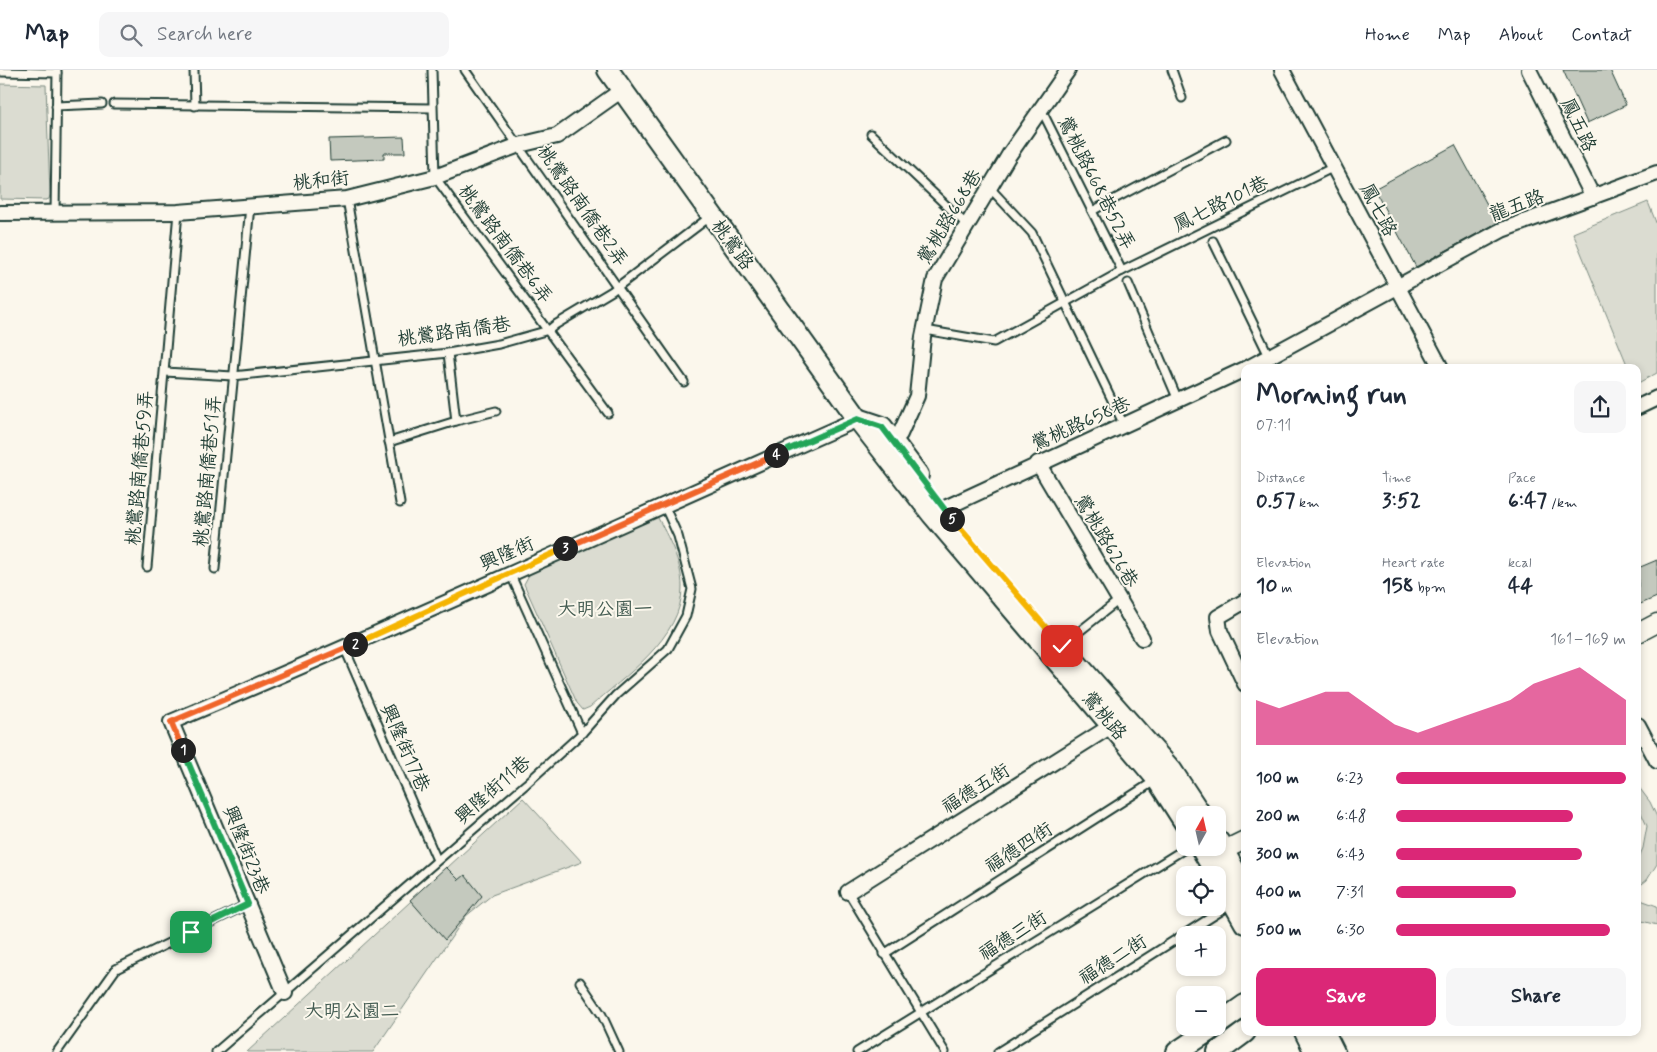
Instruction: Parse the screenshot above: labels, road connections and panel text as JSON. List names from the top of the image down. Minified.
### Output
{"streets":{"main road":["桃鶯路","鶯桃路"],"street":["鳳五路","桃和街","龍五路","鳳七路","鶯桃路668巷","鶯桃路658巷","鶯桃路626巷","興隆街","福德五街","興隆街23巷"],"lane":["鶯桃路668巷52弄","鳳七路101巷","桃鶯路南僑巷2弄","桃鶯路南僑巷6弄","桃鶯路南僑巷","桃鶯路南僑巷59弄","桃鶯路南僑巷51弄","興隆街17巷","興隆街11巷","福德四街","福德三街","福德二街"]},"crossings":[["鳳五路","龍五路"],["桃和街","桃鶯路南僑巷2弄"],["桃和街","桃鶯路南僑巷6弄"],["桃和街","桃鶯路"],["桃和街","桃鶯路南僑巷59弄"],["桃和街","桃鶯路南僑巷51弄"],["鶯桃路668巷52弄","鳳七路101巷"],["鶯桃路668巷52弄","鶯桃路668巷"],["鳳七路101巷","鳳七路"],["鳳七路101巷","鶯桃路668巷"],["桃鶯路南僑巷2弄","桃鶯路南僑巷"],["龍五路","鳳七路"],["龍五路","鶯桃路658巷"],["鳳七路","鶯桃路658巷"],["鶯桃路668巷","鶯桃路"],["桃鶯路南僑巷6弄","桃鶯路南僑巷"],["桃鶯路","桃鶯路南僑巷"],["桃鶯路","興隆街"],["桃鶯路","鶯桃路"],["桃鶯路南僑巷","桃鶯路南僑巷59弄"],["桃鶯路南僑巷","桃鶯路南僑巷51弄"],["鶯桃路658巷","鶯桃路626巷"],["鶯桃路658巷","鶯桃路"],["興隆街","鶯桃路"],["興隆街","興隆街17巷"],["興隆街","興隆街11巷"],["興隆街","興隆街23巷"],["鶯桃路","福德五街"],["鶯桃路","福德四街"],["興隆街17巷","興隆街11巷"],["興隆街11巷","興隆街23巷"]],"parks":["大明公園一","大明公園二"],"north":"top","page":{"header":"Map","search":"Search here","nav":["Home","Map","About","Contact"],"heading":["Morning run","07:11"],"pins":["4","5","3","2","1"],"stats":[["Distance","0.57 km"],["Time","3:52"],["Pace","6:47 /km"],["Elevation","10 m"],["Heart rate","158 bpm"],["kcal","44"]],"chart":["Elevation","161–169 m"],"list":[{"name":"100 m","note":"6:23"},{"name":"200 m","note":"6:48"},{"name":"300 m","note":"6:43"},{"name":"400 m","note":"7:31"},{"name":"500 m","note":"6:30"}],"map_buttons":["+","−"],"buttons":["Save","Share"]}}
